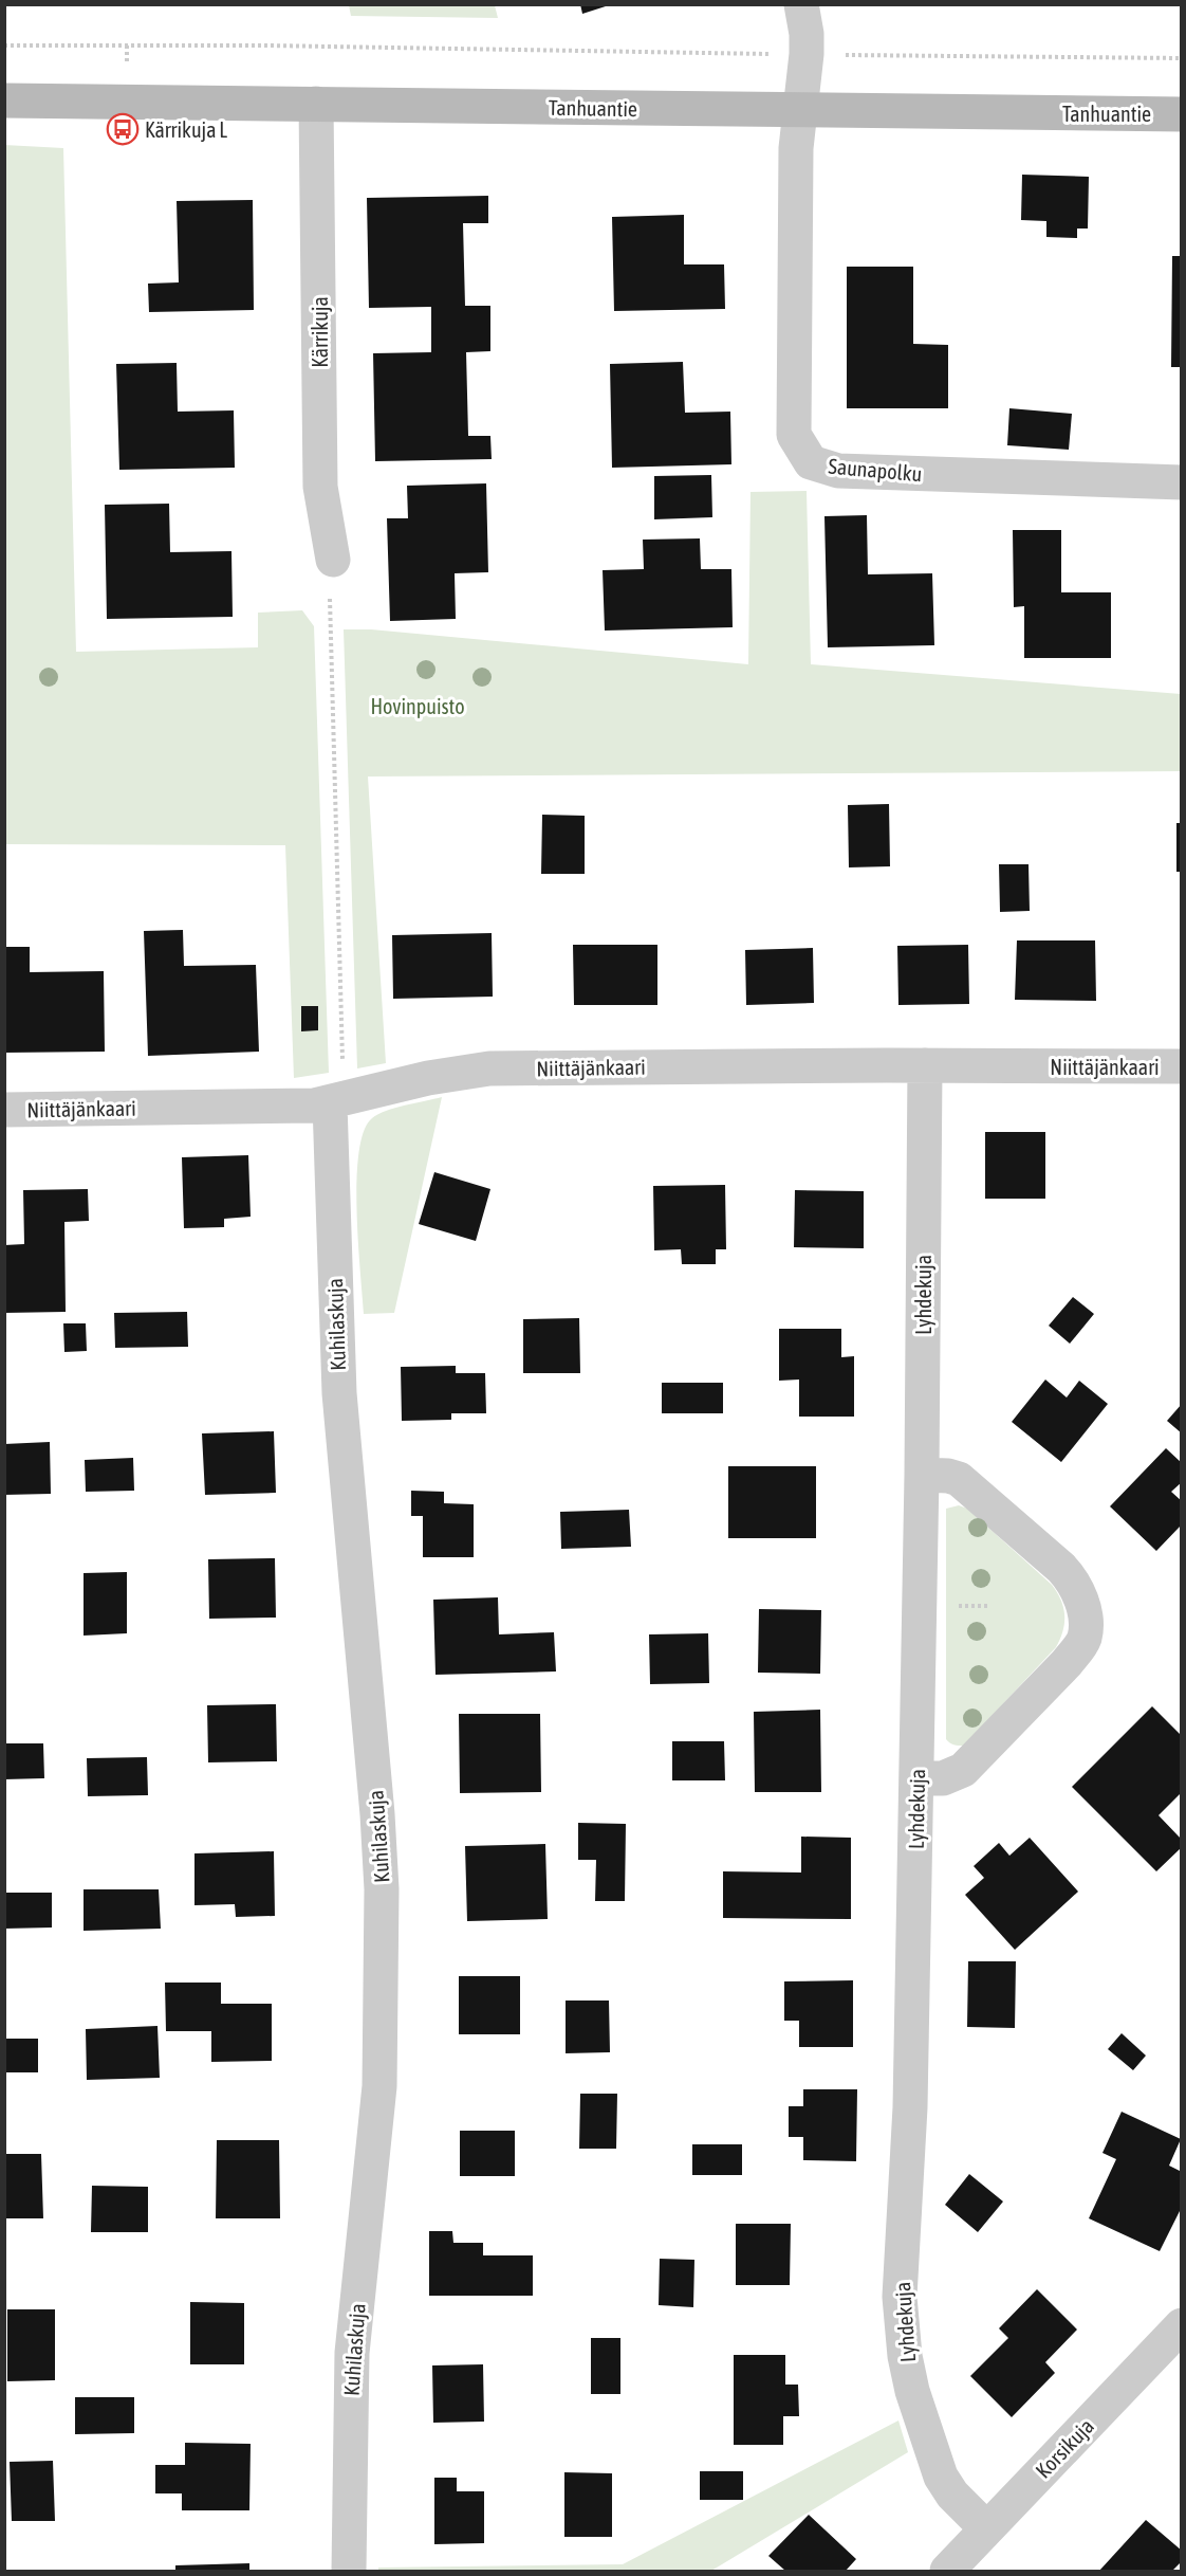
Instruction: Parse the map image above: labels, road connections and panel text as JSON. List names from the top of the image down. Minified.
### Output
{"streets":{"street":["Tanhuantie","Kärrikuja","Saunapolku","Niittäjänkaari","Lyhdekuja","Kuhilaskuja","Korsikuja"]},"crossings":[["Tanhuantie","Kärrikuja"],["Tanhuantie","Saunapolku"],["Niittäjänkaari","Lyhdekuja"],["Niittäjänkaari","Kuhilaskuja"],["Lyhdekuja","Korsikuja"]],"parks":["Hovinpuisto"],"places":{"bus stop":["Kärrikuja L"]}}
